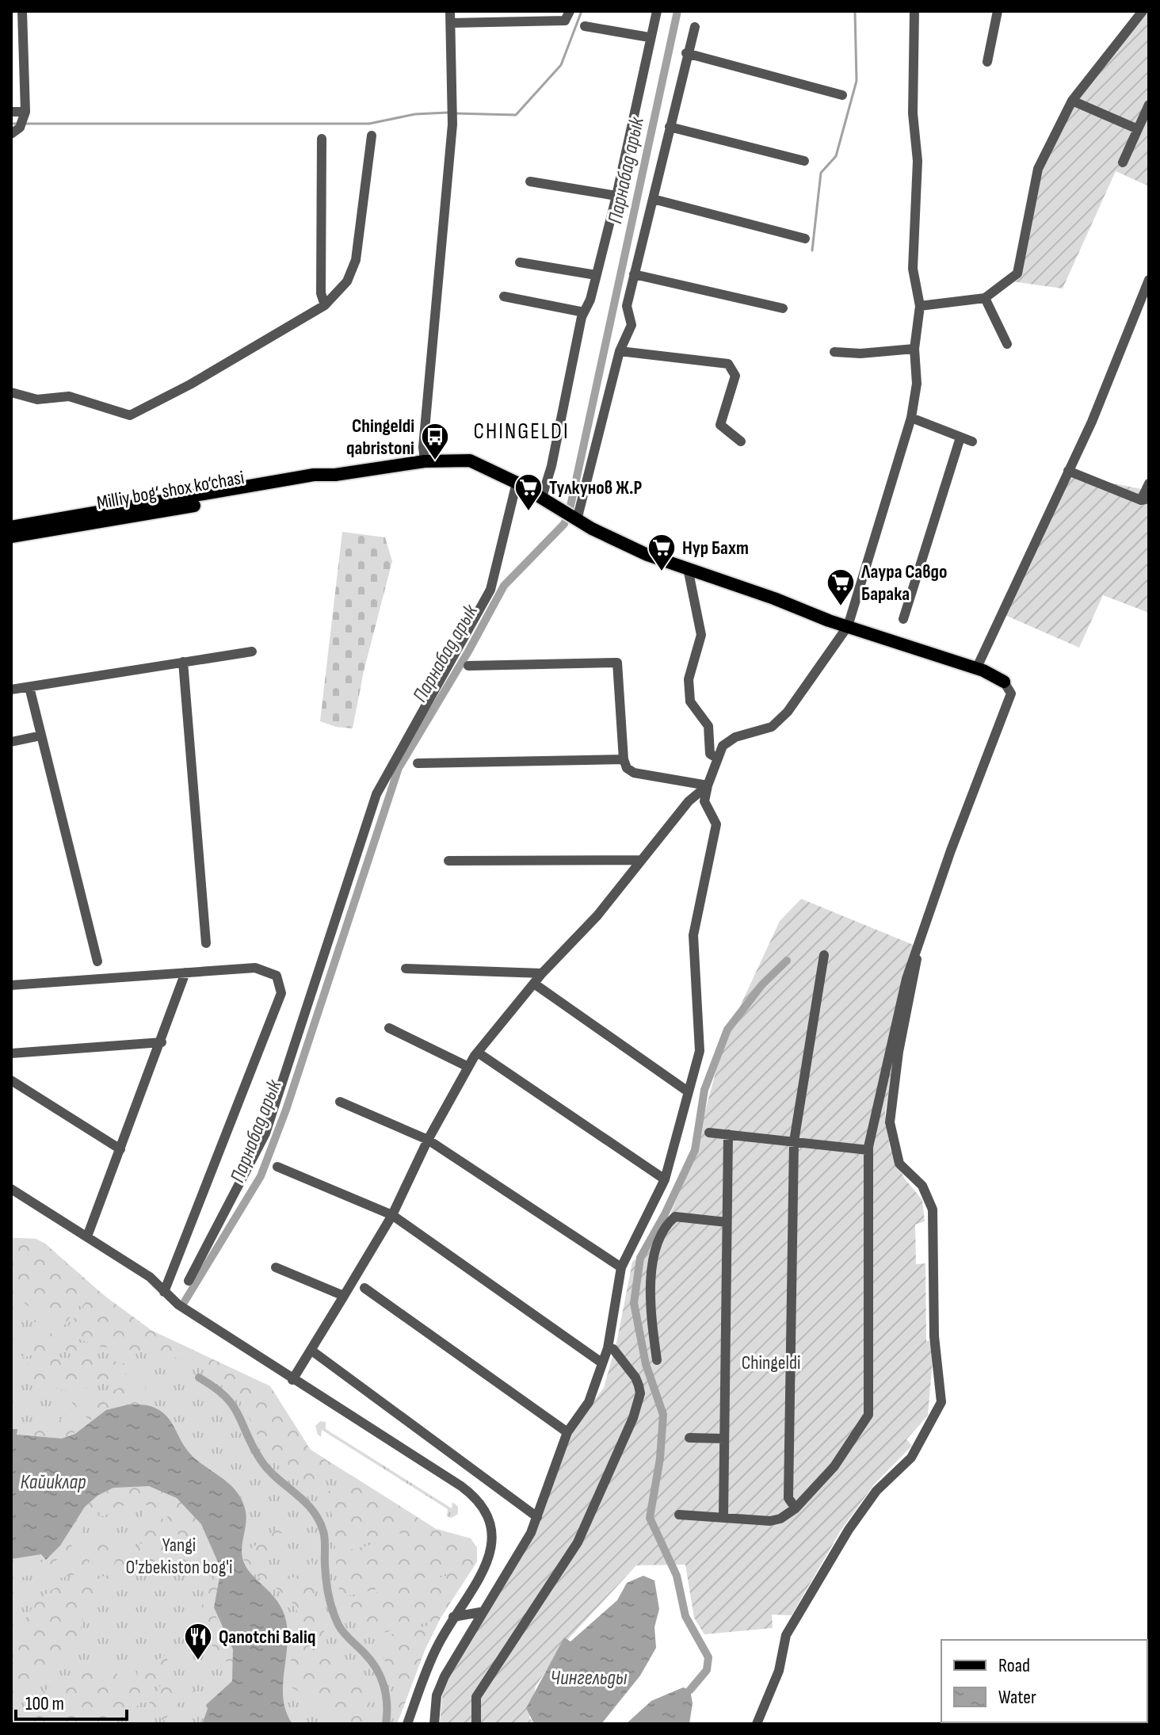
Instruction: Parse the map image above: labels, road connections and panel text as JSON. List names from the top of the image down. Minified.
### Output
{"streets":{"main road":["Milliy bog‘ shox ko‘chasi"]},"districts":["CHINGELDI"],"water":["Парнабад арык","Кайиклар","Чингельды"],"parks":["Chingeldi","Yangi O'zbekiston bog'i"],"places":{"bus stop":["Chingeldi qabristoni"],"supermarket":["Тулкунов Ж.Р","Нур Бахт","Лаура Савдо Барака"],"restaurant":["Qanotchi Baliq"]},"legend":["Road","Water"],"scale_bar":"100 m"}
